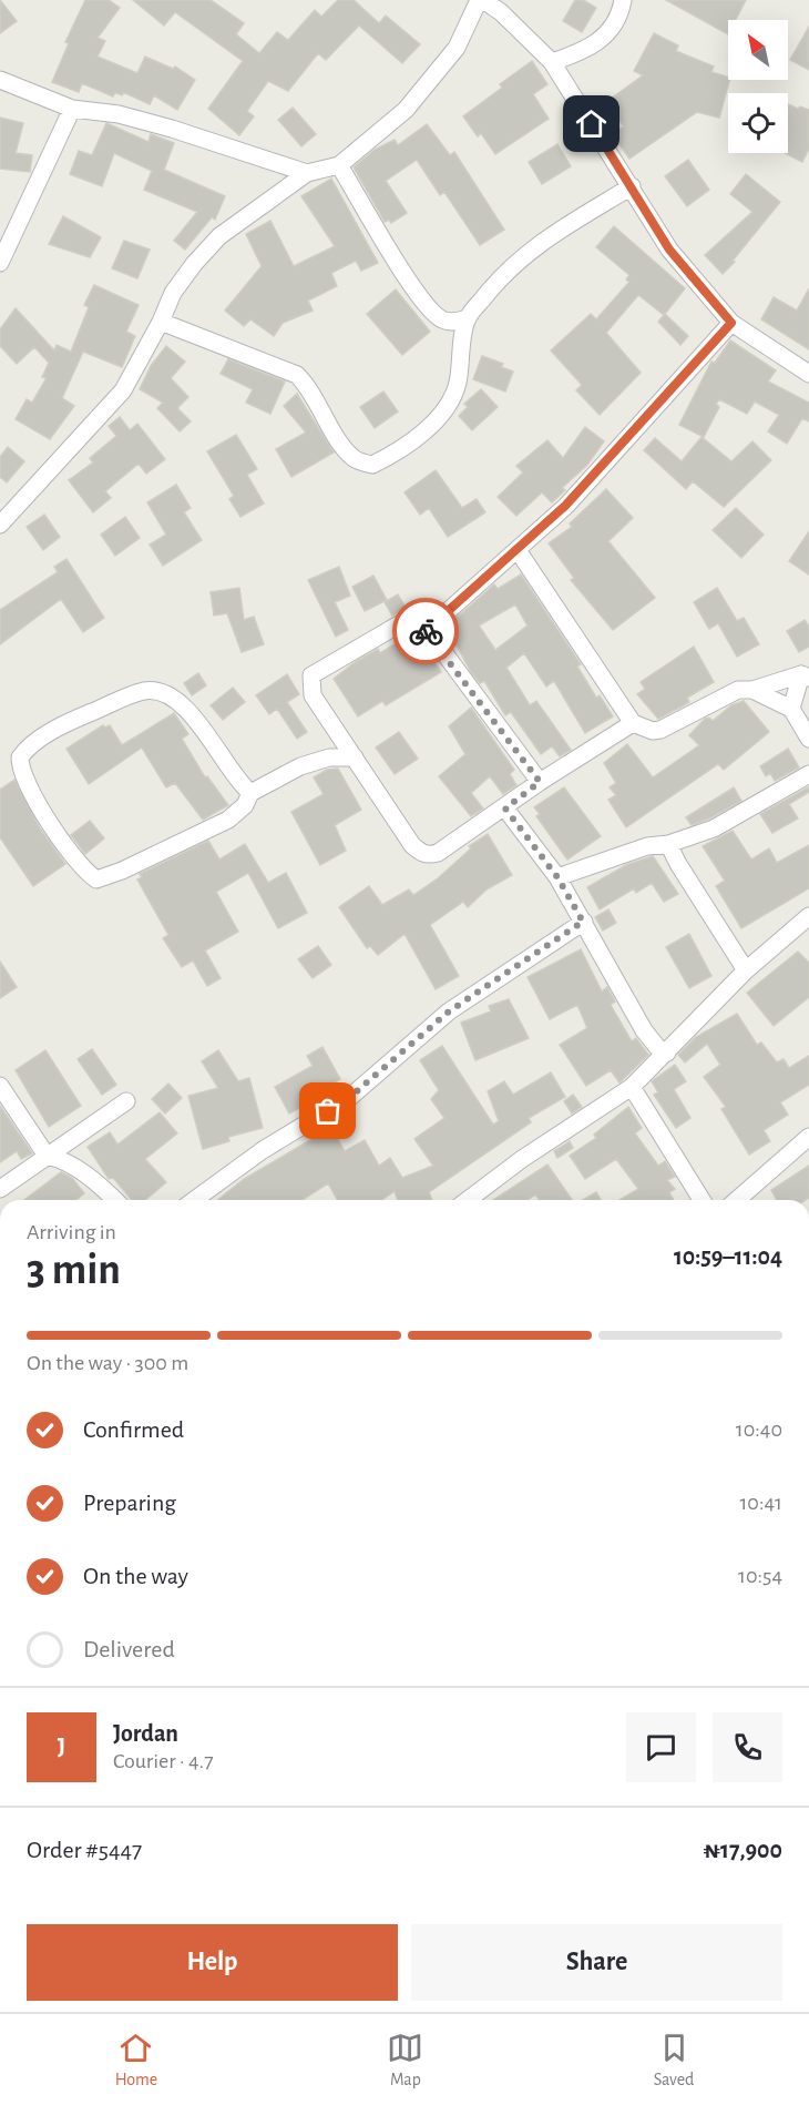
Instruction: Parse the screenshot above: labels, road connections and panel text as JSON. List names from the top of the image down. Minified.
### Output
{"north":"top left","page":{"heading":["3 min","Arriving in","10:59–11:04"],"panel":["Jordan","Courier · 4.7","Order #5447","₦17,900"],"bar":"On the way · 300 m","list":[["Confirmed","10:40"],["Preparing","10:41"],["On the way","10:54"],"Delivered"],"round":"J","buttons":["Help","Share"],"tabs":["Home","Map","Saved"]}}
